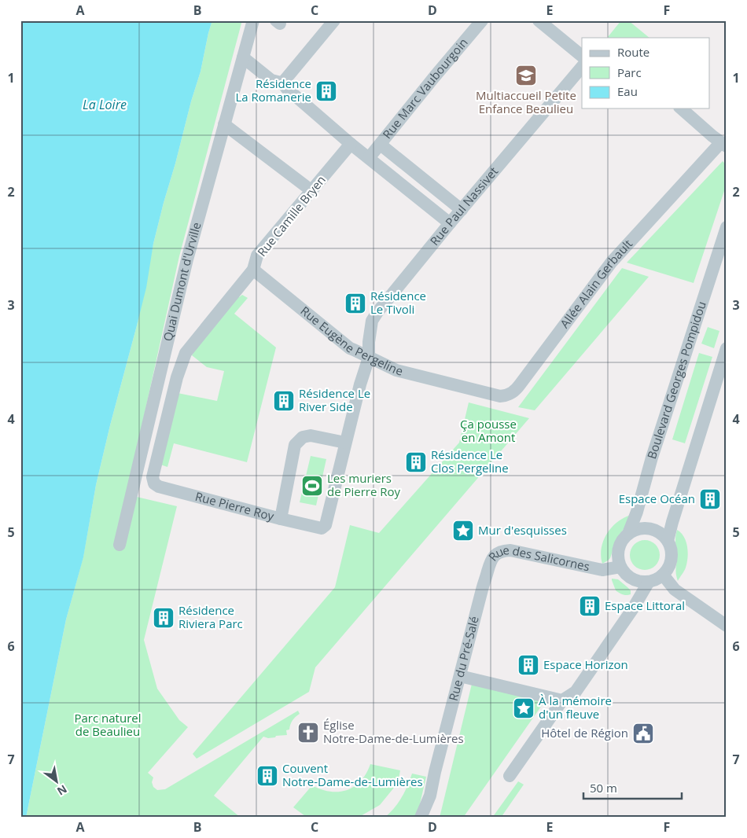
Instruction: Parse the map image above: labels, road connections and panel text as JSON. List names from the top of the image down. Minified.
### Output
{"streets":{"street":["Rue Marc Vaubourgoin","Rue Paul Nassivet","Rue Camille Bryen","Quai Dumont d'Urville","Allée Alain Gerbault","Rue Eugène Pergeline","Boulevard Georges Pompidou","Rue Pierre Roy","Rue des Salicornes","Rue du Pré-Salé"]},"crossings":[["Rue Paul Nassivet","Rue Eugène Pergeline"],["Rue Paul Nassivet","Rue Pierre Roy"],["Rue Camille Bryen","Quai Dumont d'Urville"],["Rue Camille Bryen","Rue Eugène Pergeline"],["Quai Dumont d'Urville","Rue Pierre Roy"],["Allée Alain Gerbault","Rue Eugène Pergeline"],["Boulevard Georges Pompidou","Rue des Salicornes"],["Rue des Salicornes","Rue du Pré-Salé"]],"water":["La Loire"],"parks":["Ça pousse en Amont","Parc naturel de Beaulieu"],"places":{"school or university":["Multiaccueil Petite Enfance Beaulieu"],"building":["Résidence La Romanerie","Résidence Le Tivoli","Résidence Le River Side","Résidence Le Clos Pergeline","Espace Océan","Espace Littoral","Résidence Riviera Parc","Espace Horizon","Couvent Notre-Dame-de-Lumières"],"sports":["Les muriers de Pierre Roy"],"place":["Mur d'esquisses","À la mémoire d'un fleuve"],"church":["Église Notre-Dame-de-Lumières"],"public building":["Hôtel de Région"]},"legend":["Route","Parc","Eau"],"scale_bar":"50 m","north":"bottom right","grid":{"columns":["A","B","C","D","E","F"],"rows":["1","2","3","4","5","6","7"]}}
